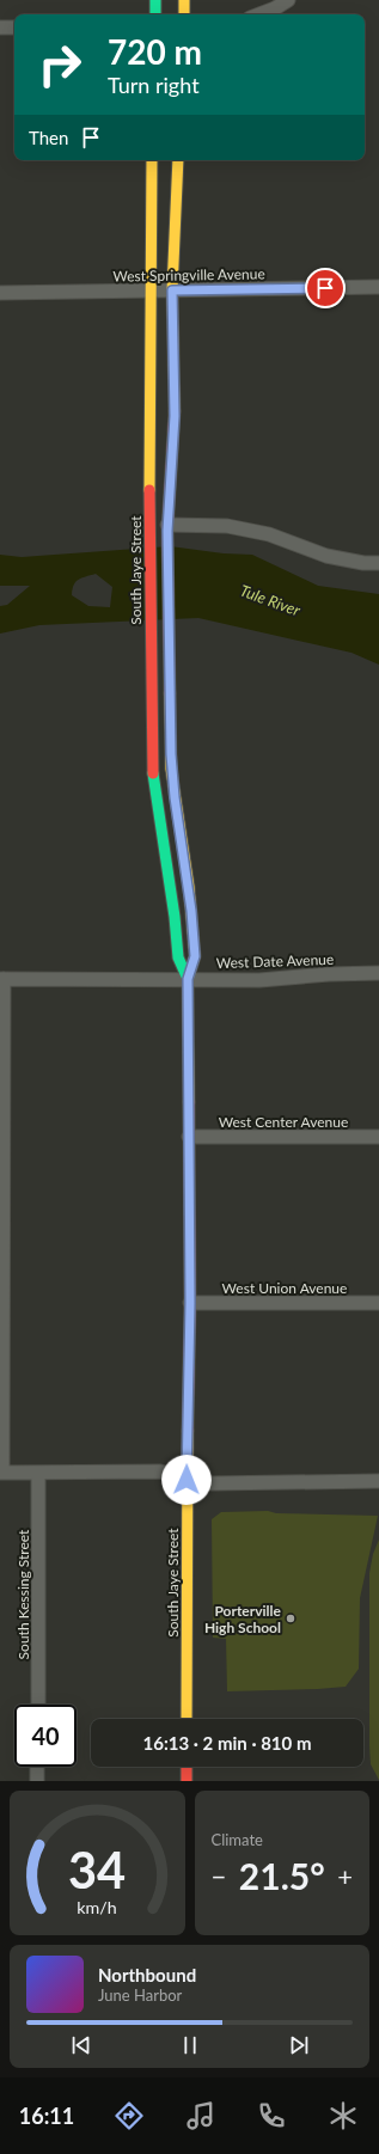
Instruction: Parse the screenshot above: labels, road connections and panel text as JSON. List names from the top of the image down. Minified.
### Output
{"streets":{"street":["West Springville Avenue","South Jaye Street","West Date Avenue","West Center Avenue","West Union Avenue","South Kessing Street"]},"crossings":[["West Springville Avenue","South Jaye Street"],["South Jaye Street","West Date Avenue"],["South Jaye Street","West Center Avenue"],["South Jaye Street","West Union Avenue"]],"water":["Tule River"],"places":["Porterville High School"],"page":{"turn":["720 m","Turn right"],"then":"Then","limit":"40","trip":"16:13 · 2 min · 810 m","tile":"Climate","heat":["−","21.5°","+"],"song":["Northbound","June Harbor"],"tabs":"16:11","gauge":["34","km/h"]}}
